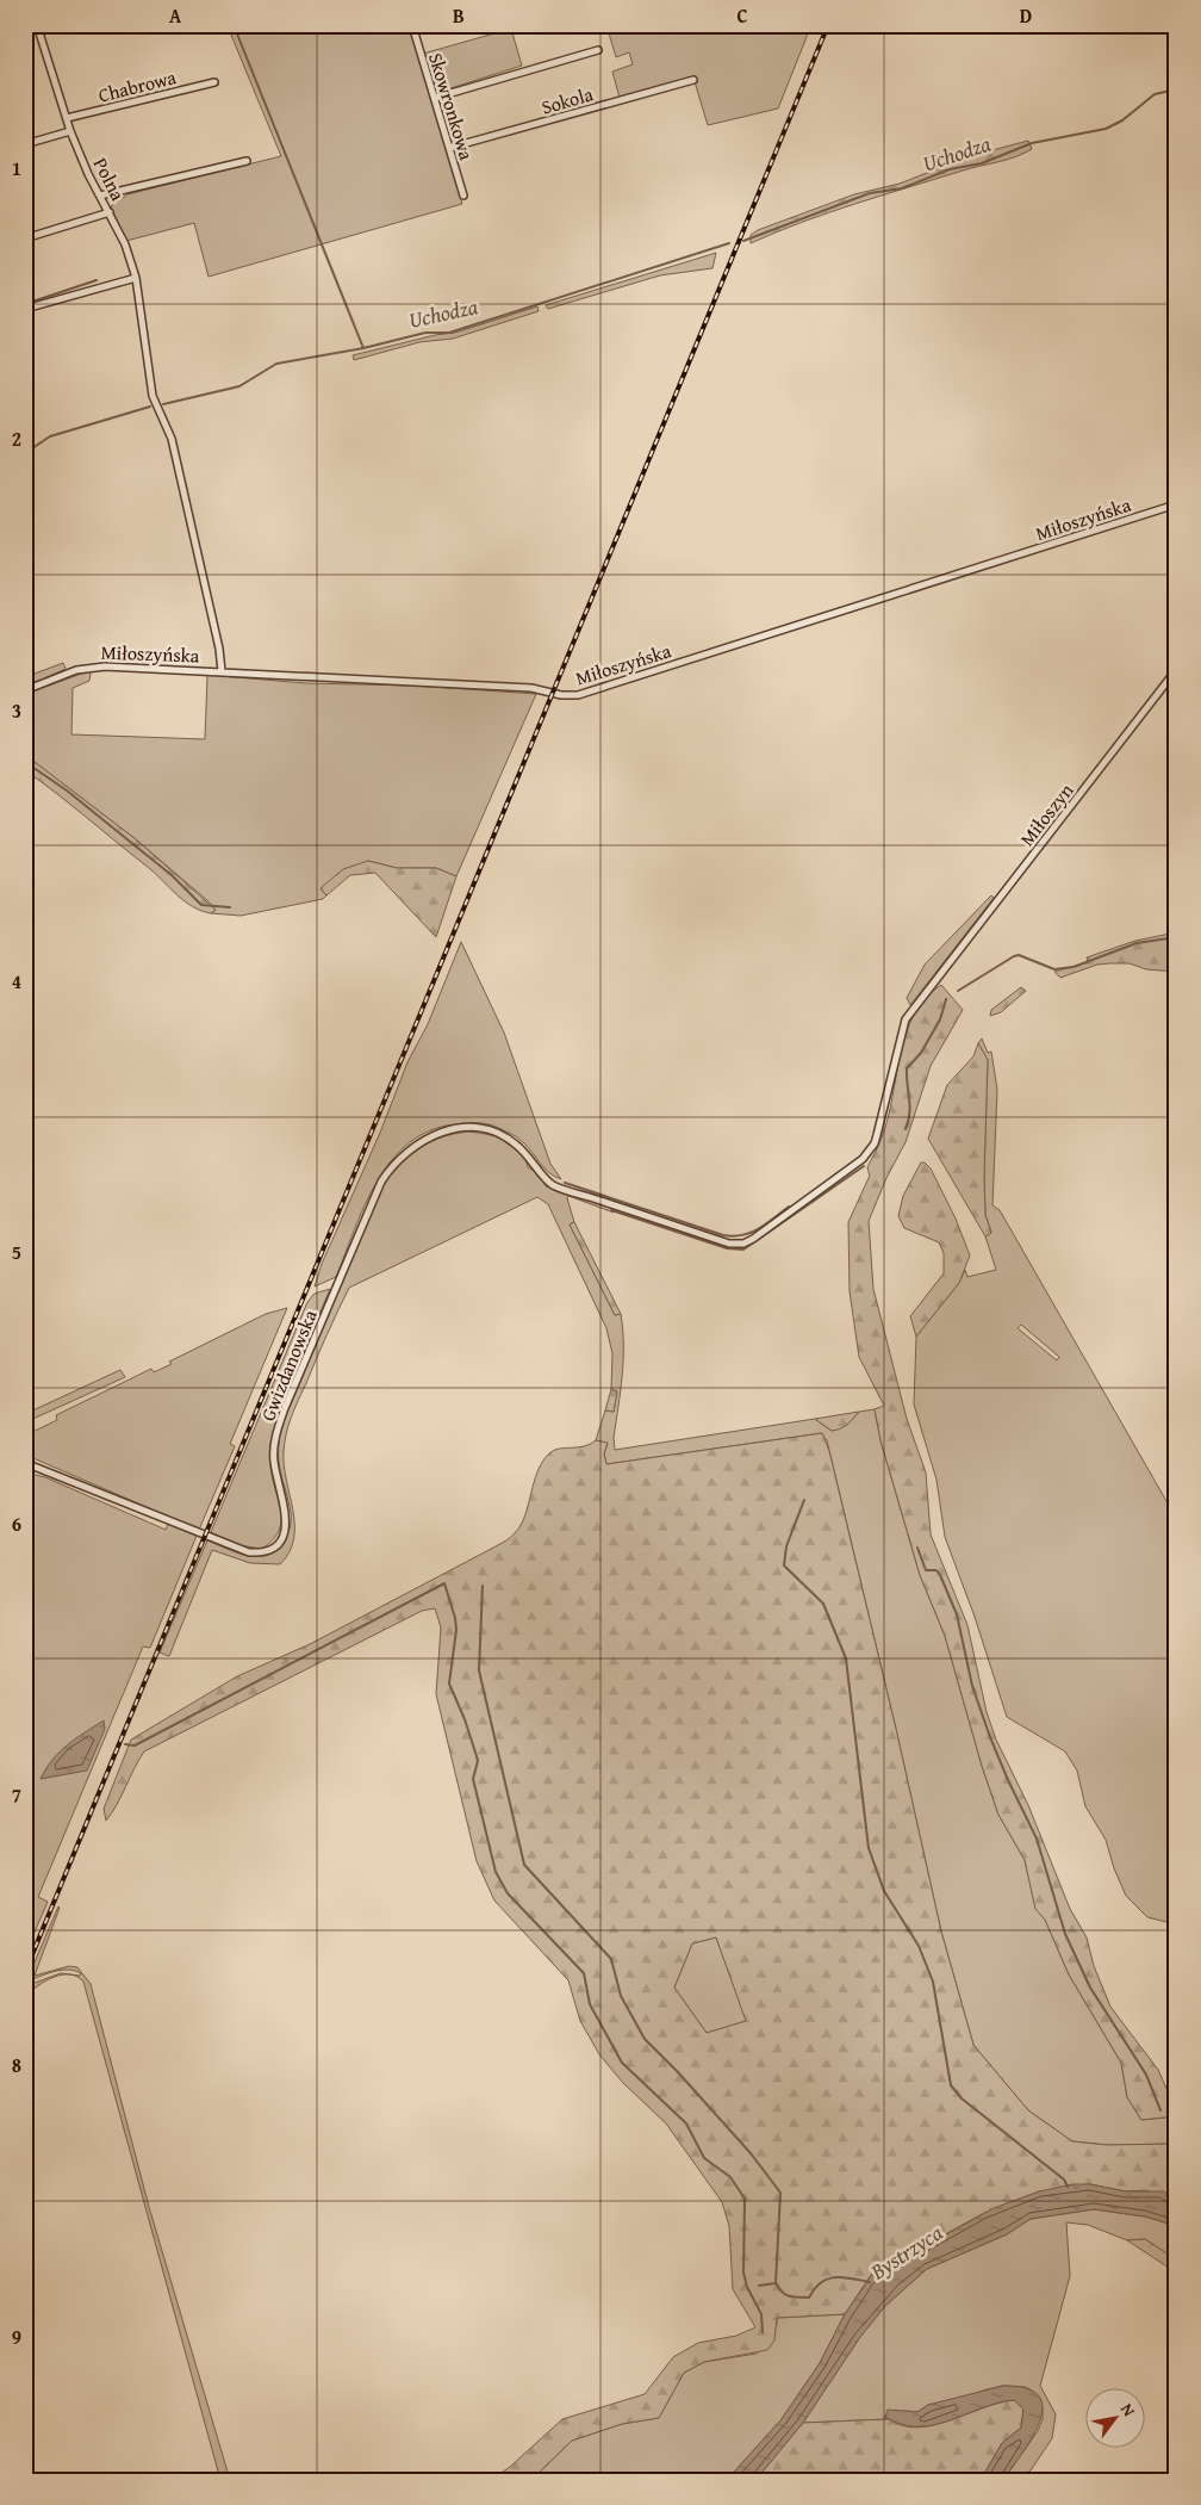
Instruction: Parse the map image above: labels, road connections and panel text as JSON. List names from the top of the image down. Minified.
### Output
{"streets":{"street":["Chabrowa","Sokola","Skowronkowa","Polna","Miłoszyńska","Miłoszyn","Gwizdanowska"]},"crossings":[["Chabrowa","Polna"],["Sokola","Skowronkowa"],["Polna","Miłoszyńska"],["Miłoszyn","Gwizdanowska"]],"water":["Uchodza","Bystrzyca"],"north":"top right","grid":{"columns":["A","B","C","D"],"rows":["1","2","3","4","5","6","7","8","9"]}}
